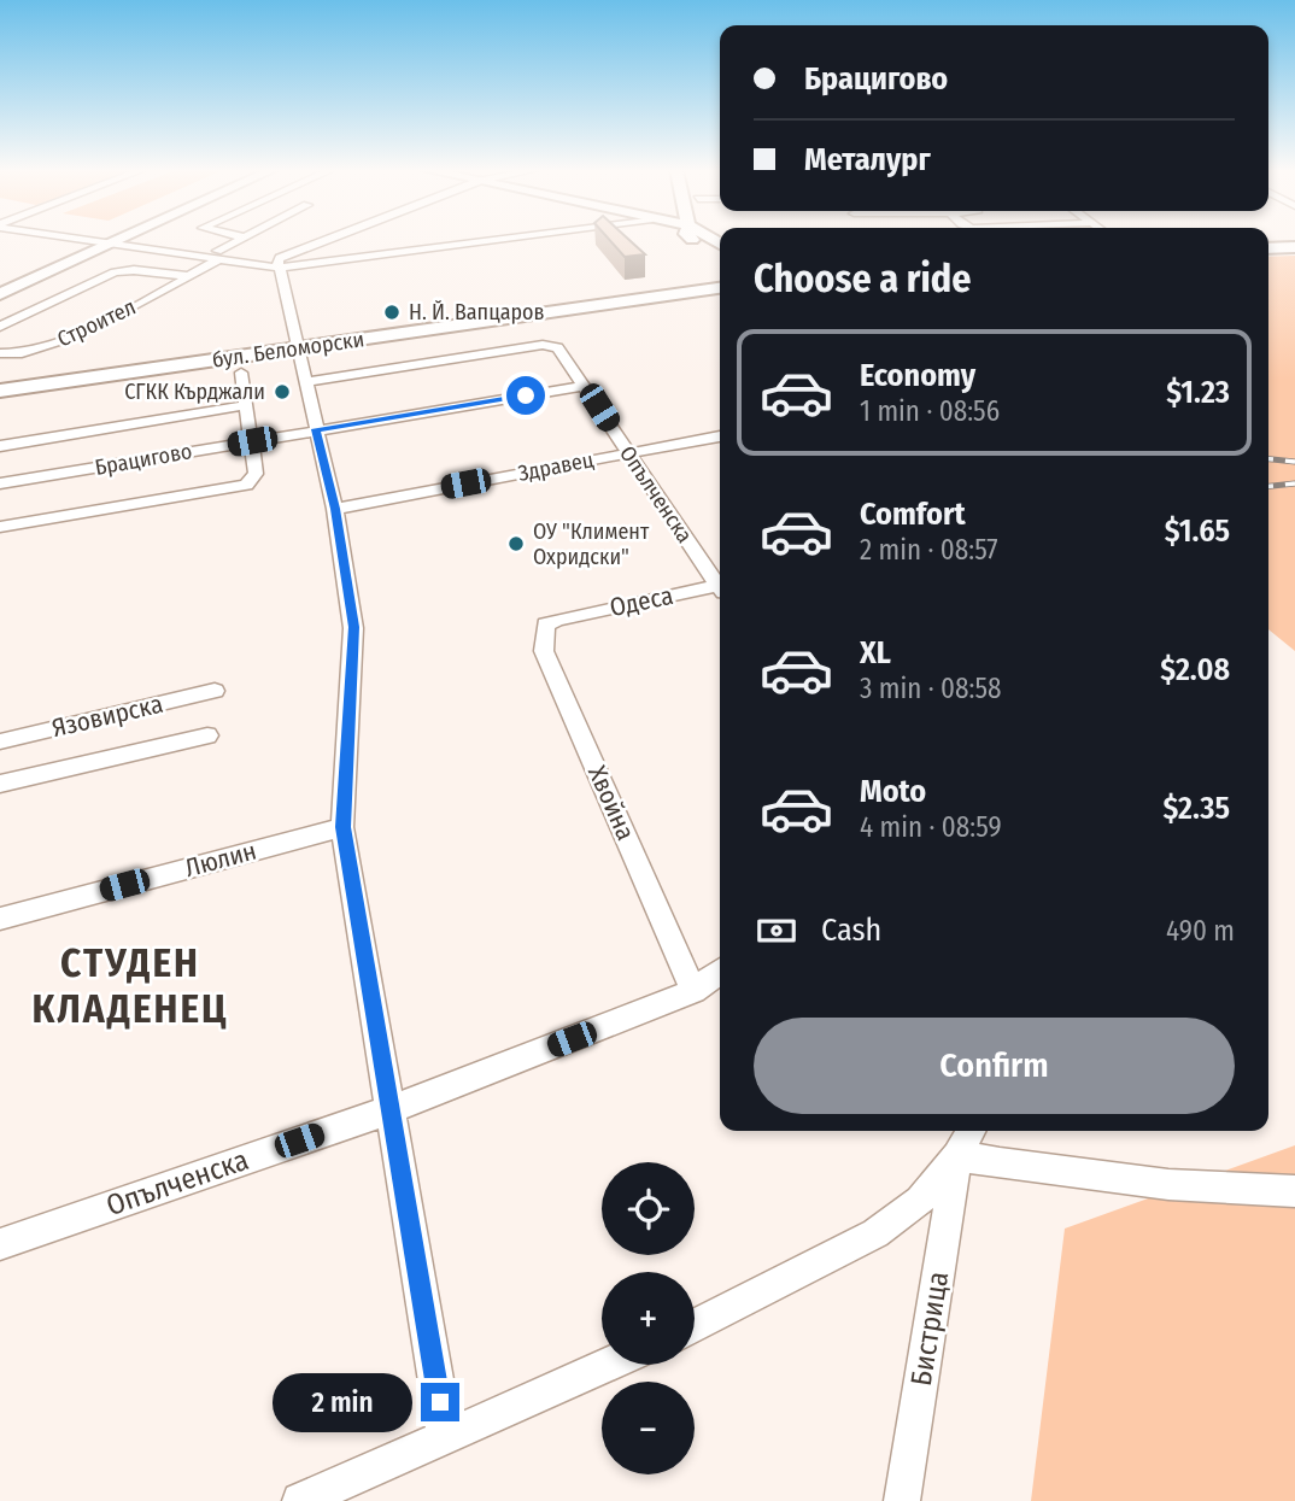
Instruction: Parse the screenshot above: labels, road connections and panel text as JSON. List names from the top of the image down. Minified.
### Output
{"streets":{"main road":["бул. Беломорски"],"street":["Строител","Брацигово","Здравец","Опълченска","Одеса","Язовирска","Хвойна","Люлин","Бистрица"]},"crossings":[["Брацигово","Опълченска"],["Здравец","Опълченска"],["Опълченска","Хвойна"],["Одеса","Хвойна"]],"districts":["СТУДЕН КЛАДЕНЕЦ"],"places":["Н. Й. Вапцаров","СГКК Кърджали","ОУ \"Климент Охридски\""],"page":{"banner":["Брацигово","Металург"],"heading":"Choose a ride","list":[{"name":"Economy","note":"1 min · 08:56","value":"$1.23"},{"name":"Comfort","note":"2 min · 08:57","value":"$1.65"},{"name":"XL","note":"3 min · 08:58","value":"$2.08"},{"name":"Moto","note":"4 min · 08:59","value":"$2.35"}],"pay":["Cash","490 m"],"buttons":"Confirm","map_buttons":["+","−"],"bubble":"2 min"}}
